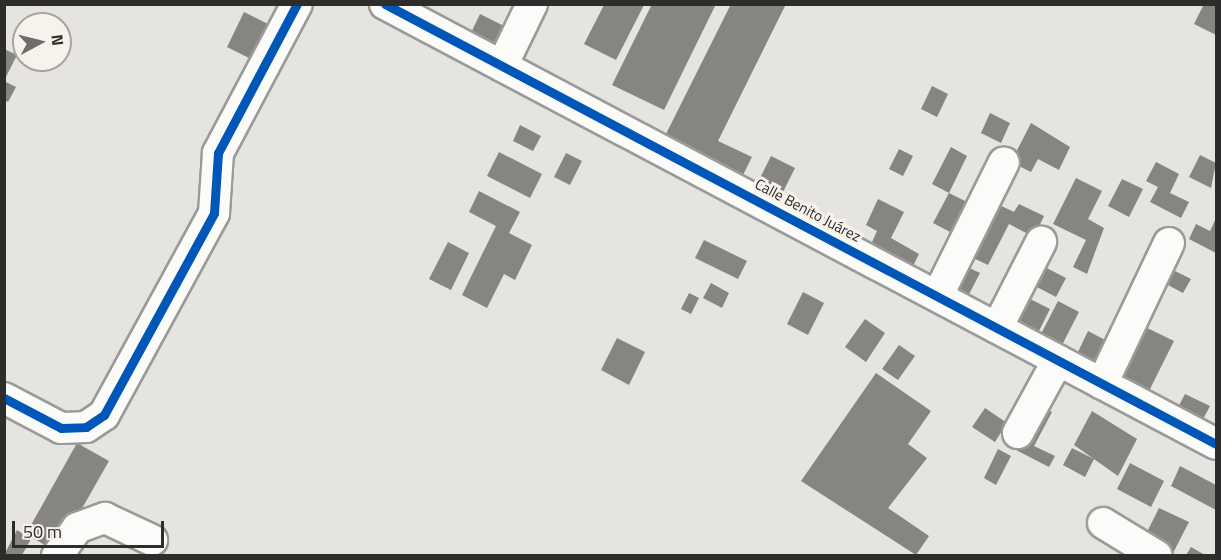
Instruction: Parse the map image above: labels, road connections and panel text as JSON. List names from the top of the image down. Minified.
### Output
{"streets":{"street":["Calle Benito Juárez"]},"scale_bar":"50 m","north":"right"}
